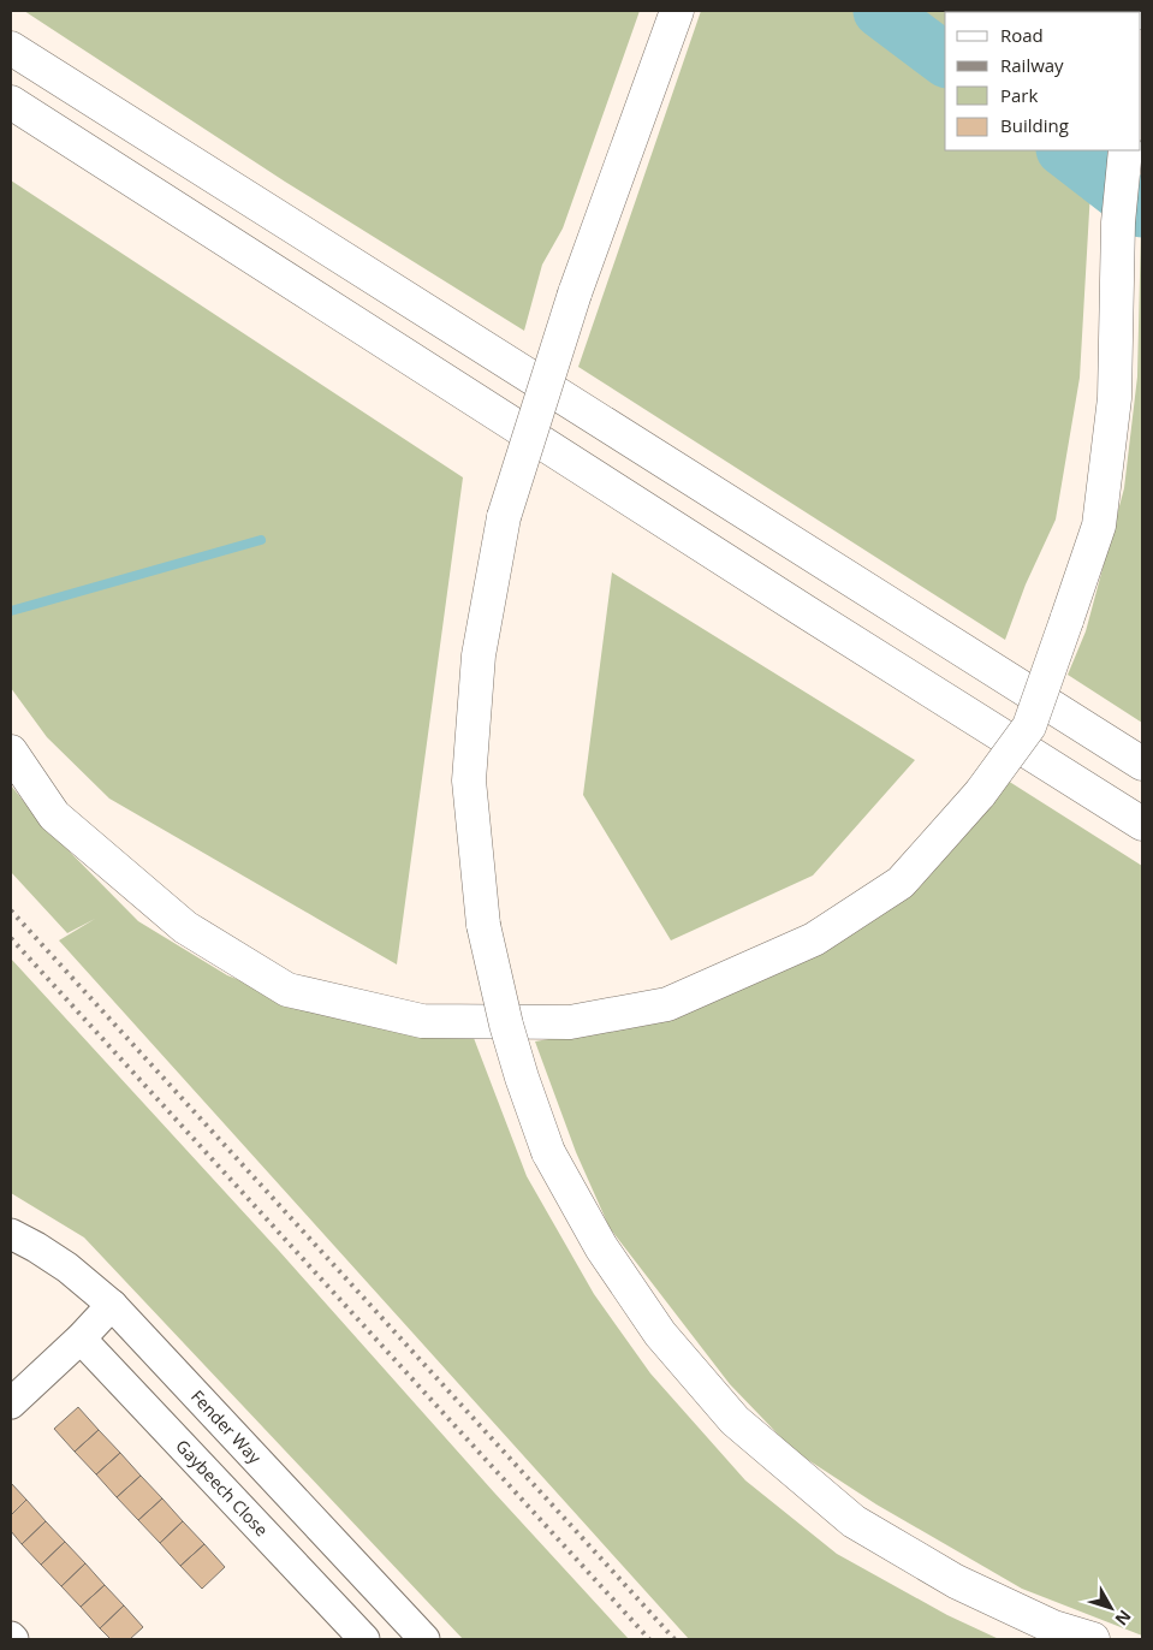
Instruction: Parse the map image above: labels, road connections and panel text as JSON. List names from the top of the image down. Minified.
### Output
{"streets":{"street":["Fender Way","Gaybeech Close"]},"legend":["Road","Railway","Park","Building"],"north":"bottom right"}
